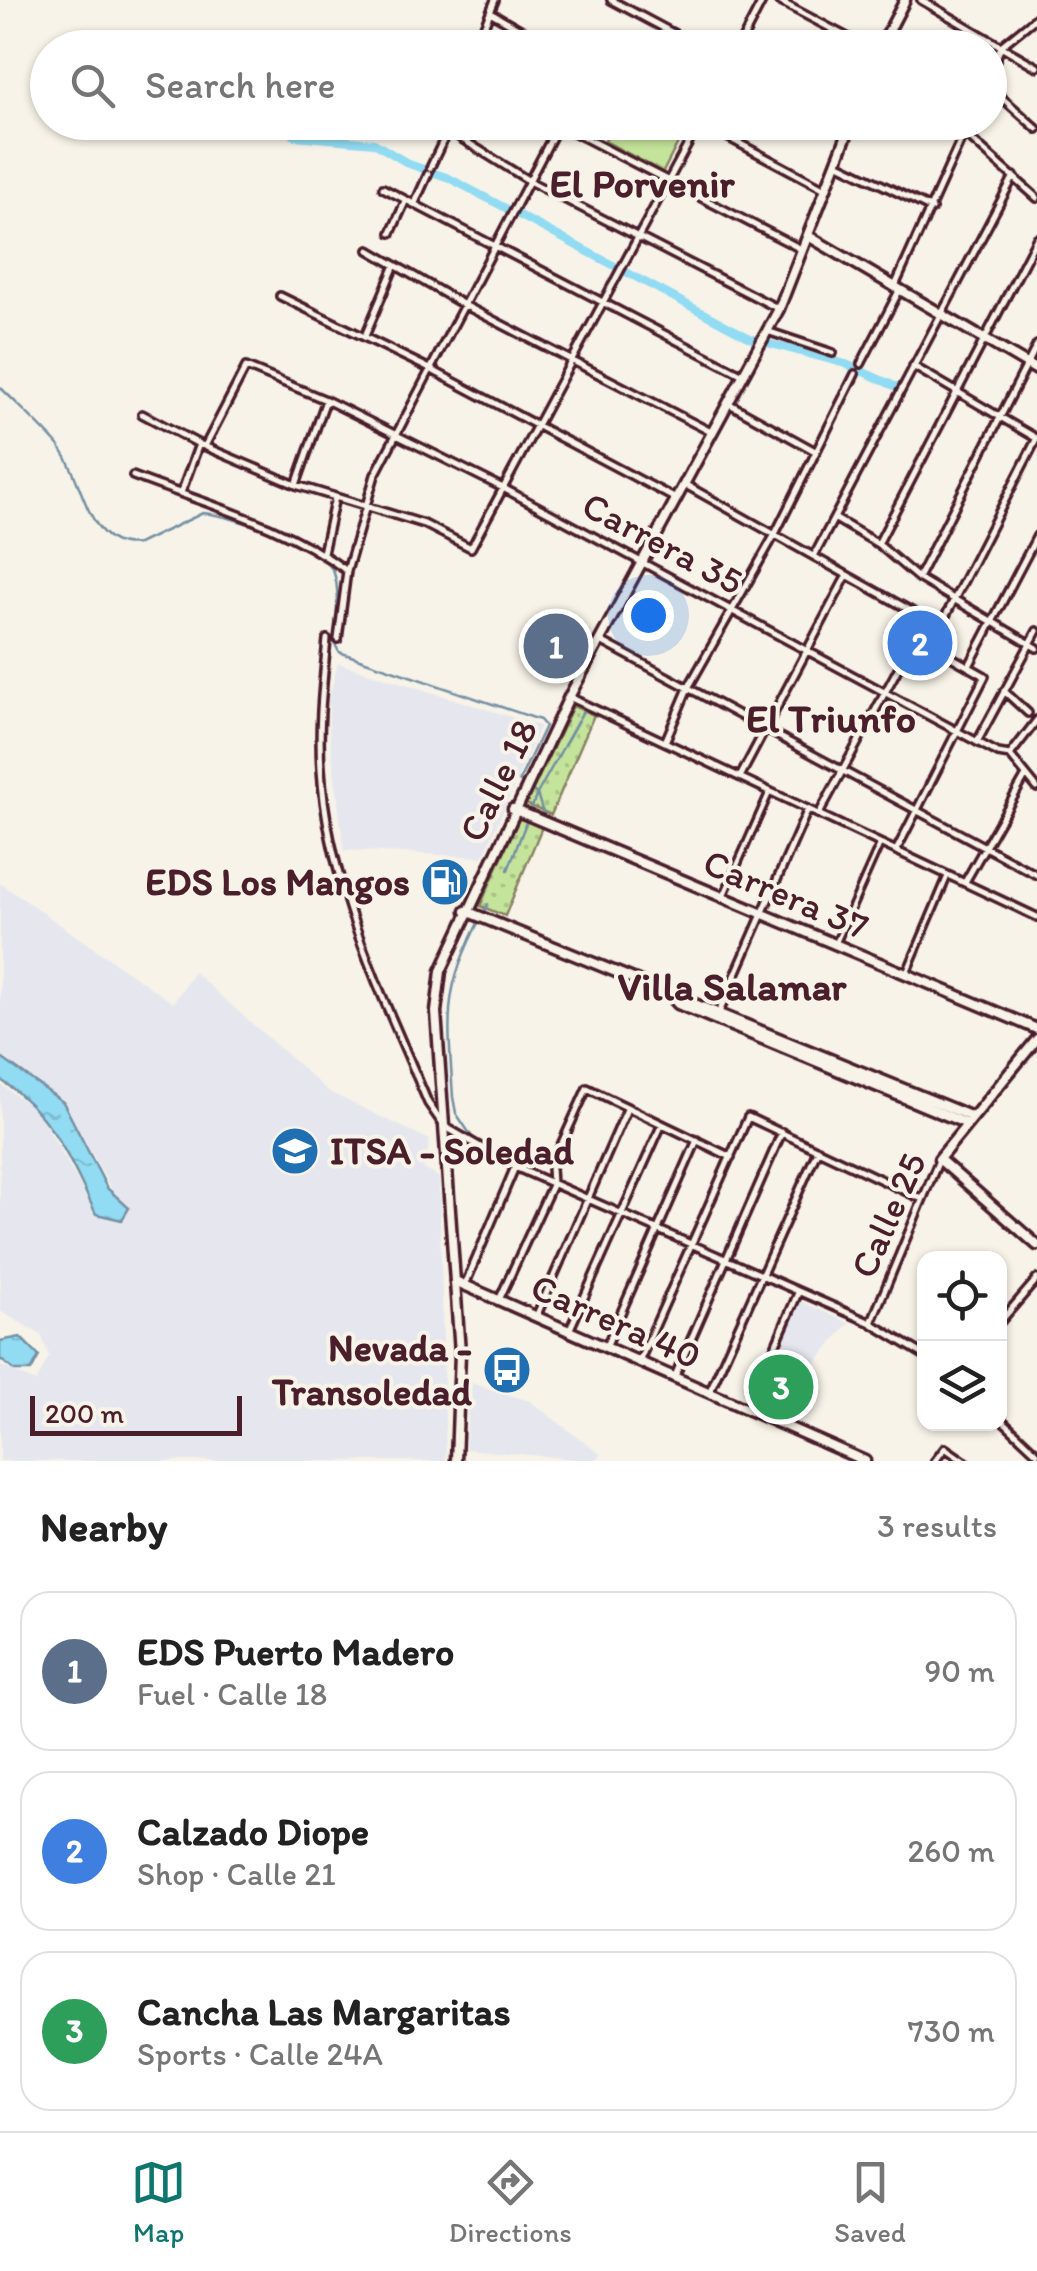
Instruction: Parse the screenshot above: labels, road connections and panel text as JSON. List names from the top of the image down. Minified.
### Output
{"streets":{"street":["Carrera 35","Calle 18","Carrera 37","Calle 25","Carrera 40"]},"crossings":[["Carrera 35","Calle 18"],["Calle 18","Carrera 37"],["Calle 18","Carrera 40"]],"districts":["El Porvenir","El Triunfo","Villa Salamar"],"places":{"fuel station":["EDS Los Mangos"],"school or university":["ITSA - Soledad"],"bus stop":["Nevada - Transoledad"]},"scale_bar":"200 m","page":{"search":"Search here","pins":["2","1","3"],"scale":"200 m","heading":["Nearby","3 results"],"list":[{"mark":"1","name":"EDS Puerto Madero","note":"Fuel · Calle 18","value":"90 m"},{"mark":"2","name":"Calzado Diope","note":"Shop · Calle 21","value":"260 m"},{"mark":"3","name":"Cancha Las Margaritas","note":"Sports · Calle 24A","value":"730 m"}],"nav":["Map","Directions","Saved"]}}
